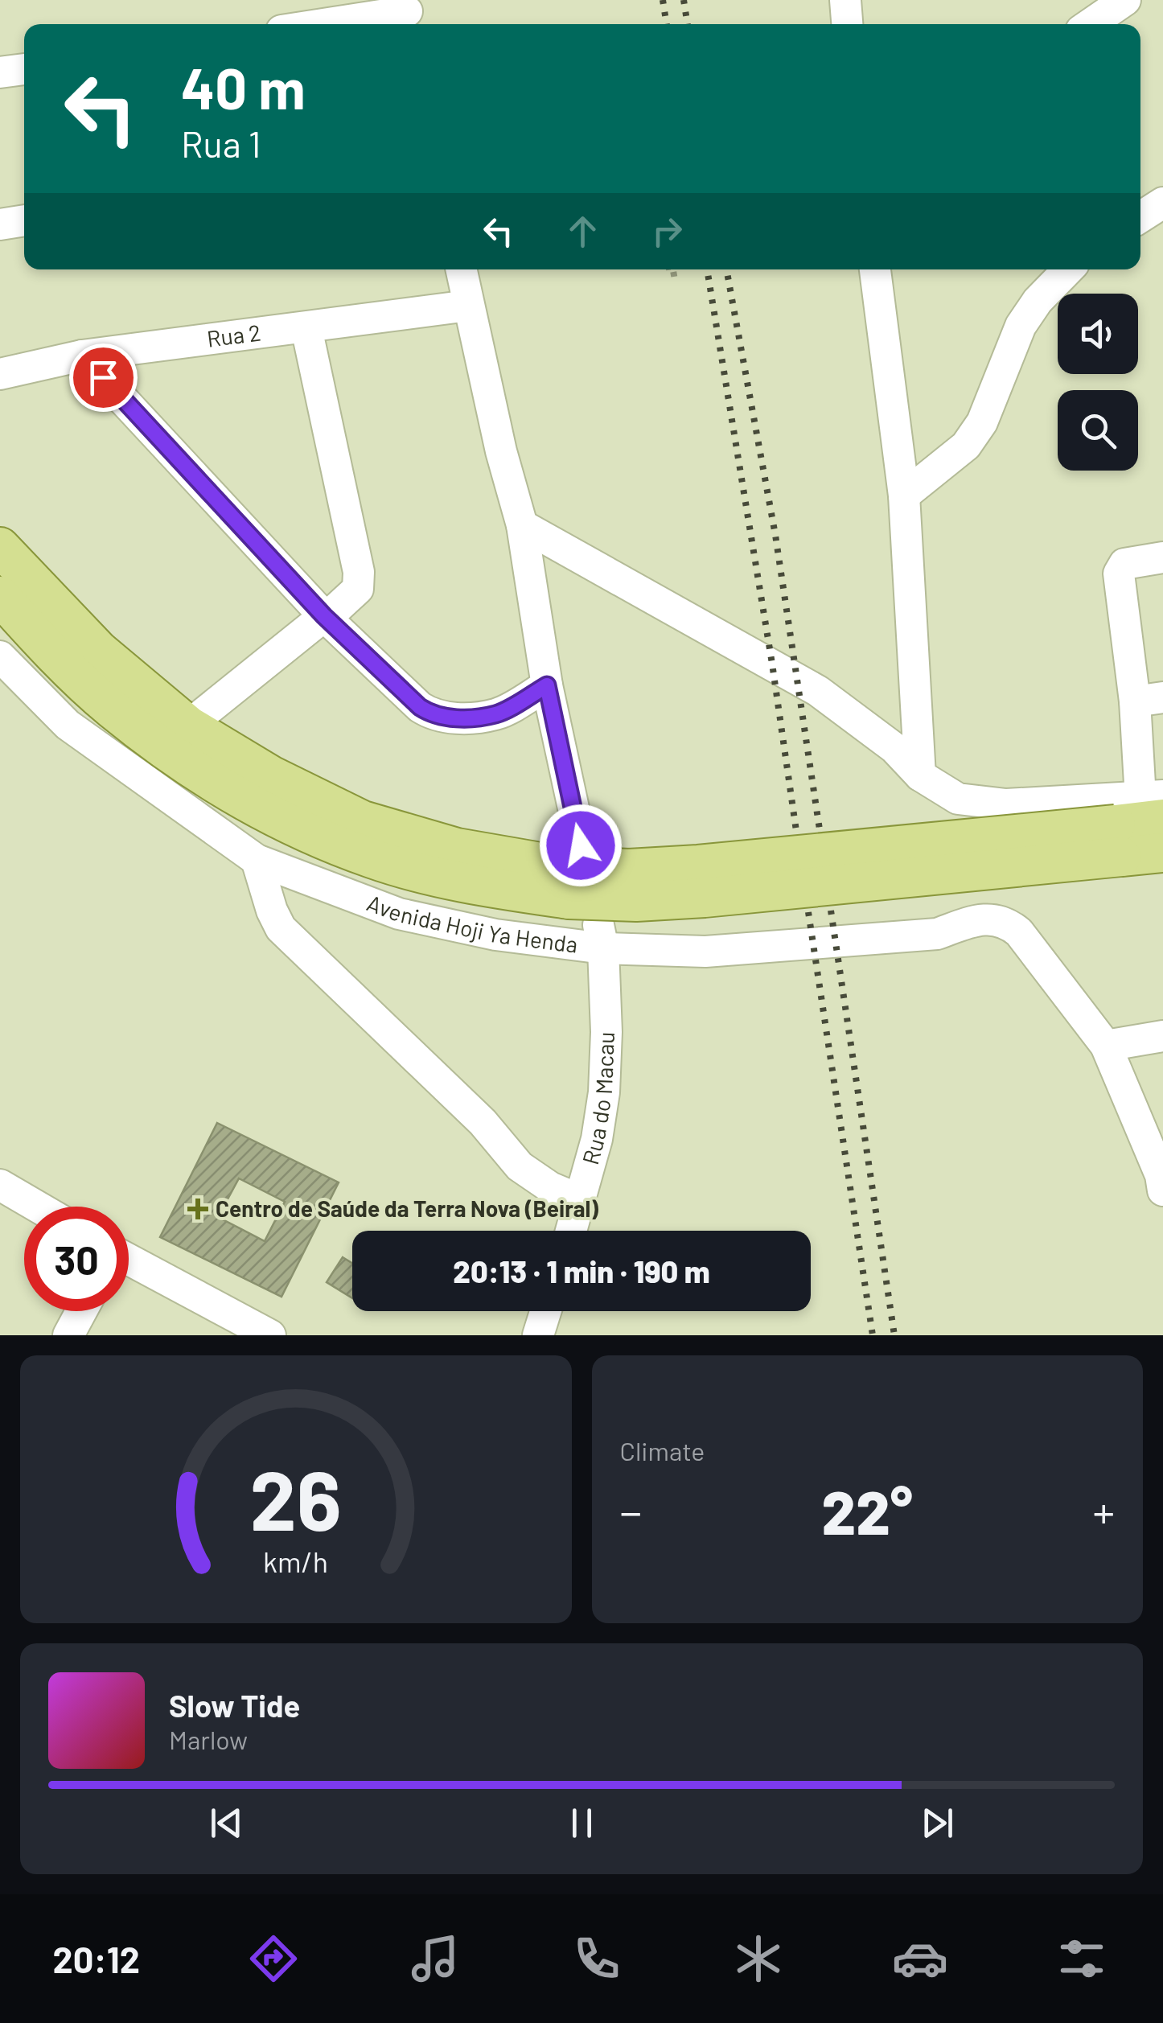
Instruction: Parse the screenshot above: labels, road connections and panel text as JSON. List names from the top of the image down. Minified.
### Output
{"streets":{"street":["Rua 2","Avenida Hoji Ya Henda","Rua do Macau"]},"crossings":[["Avenida Hoji Ya Henda","Rua do Macau"]],"places":{"health":["Centro de Saúde da Terra Nova (Beiral)"]},"page":{"turn":["40 m","Rua 1"],"limit":"30","trip":"20:13 · 1 min · 190 m","tile":"Climate","heat":["−","22°","+"],"song":["Slow Tide","Marlow"],"tabs":"20:12","gauge":["26","km/h"]}}
